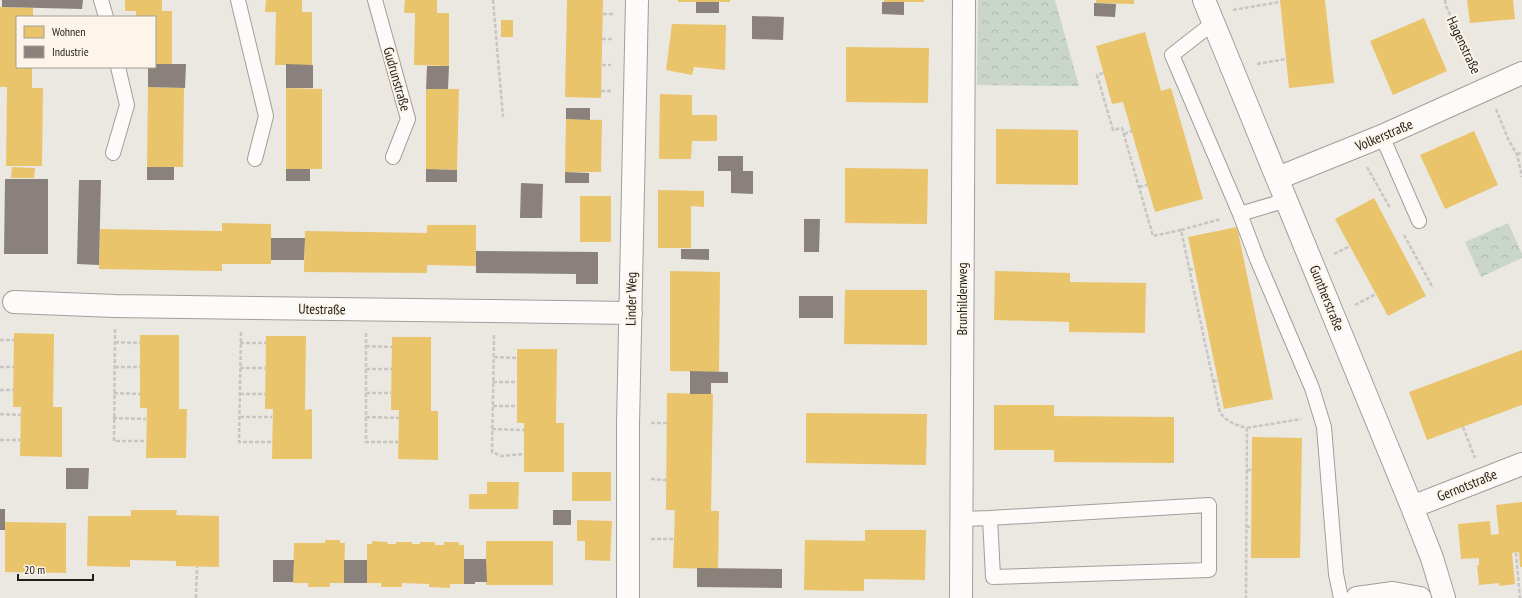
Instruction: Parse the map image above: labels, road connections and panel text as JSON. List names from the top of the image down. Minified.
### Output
{"streets":{"street":["Volkerstraße","Guntherstraße","Linder Weg","Brunhildenweg","Utestraße","Gernotstraße"],"lane":["Gudrunstraße"],"path":["Hagenstraße"]},"crossings":[["Hagenstraße","Volkerstraße"],["Volkerstraße","Guntherstraße"],["Guntherstraße","Gernotstraße"],["Linder Weg","Utestraße"]],"legend":["Wohnen","Industrie"],"scale_bar":"20 m"}
